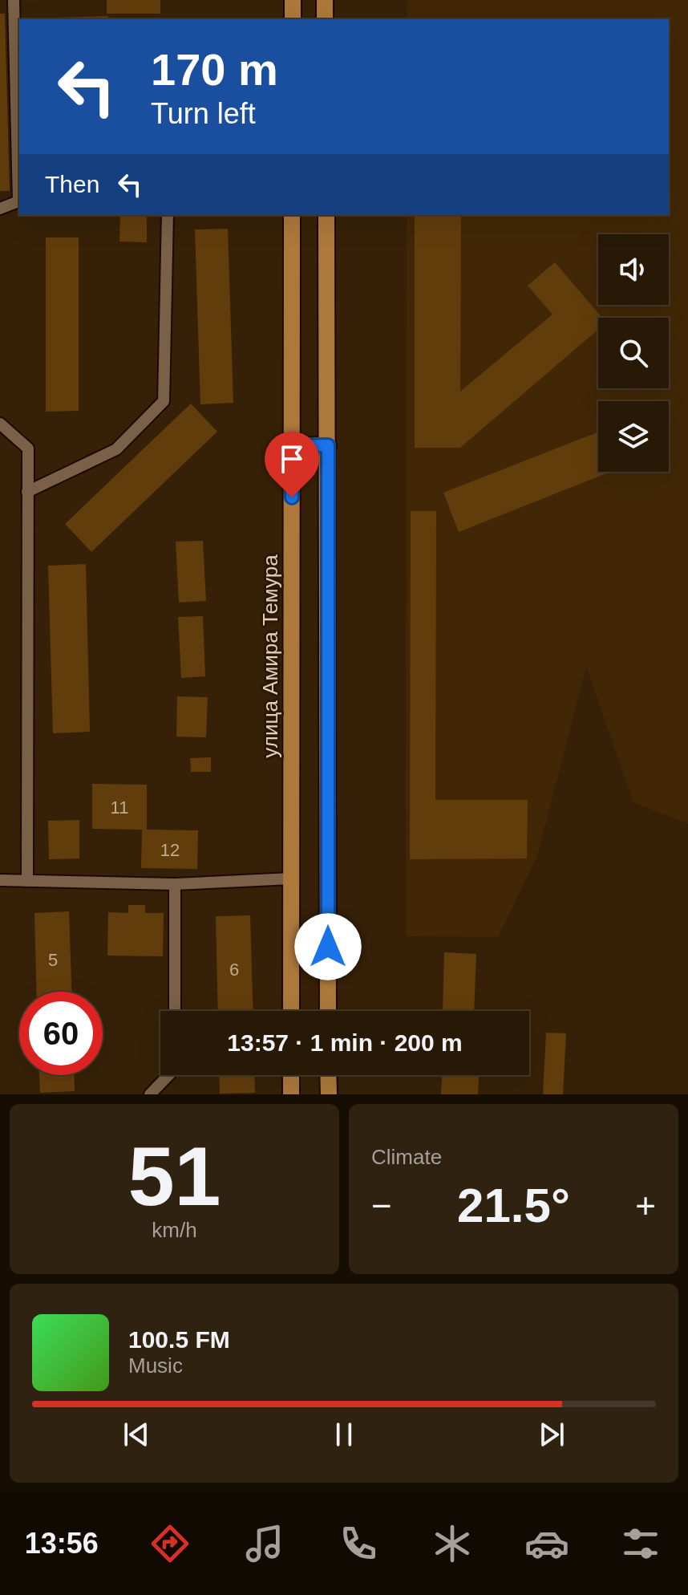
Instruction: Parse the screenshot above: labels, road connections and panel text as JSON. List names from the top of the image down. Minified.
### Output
{"streets":{"main road":["улица Амира Темура"]},"house_numbers":["11","12","5","6"],"page":{"turn":["170 m","Turn left"],"then":"Then","limit":"60","trip":"13:57 · 1 min · 200 m","tile":[["51","km/h"],"Climate"],"heat":["−","21.5°","+"],"song":["100.5 FM","Music"],"tabs":"13:56"}}
